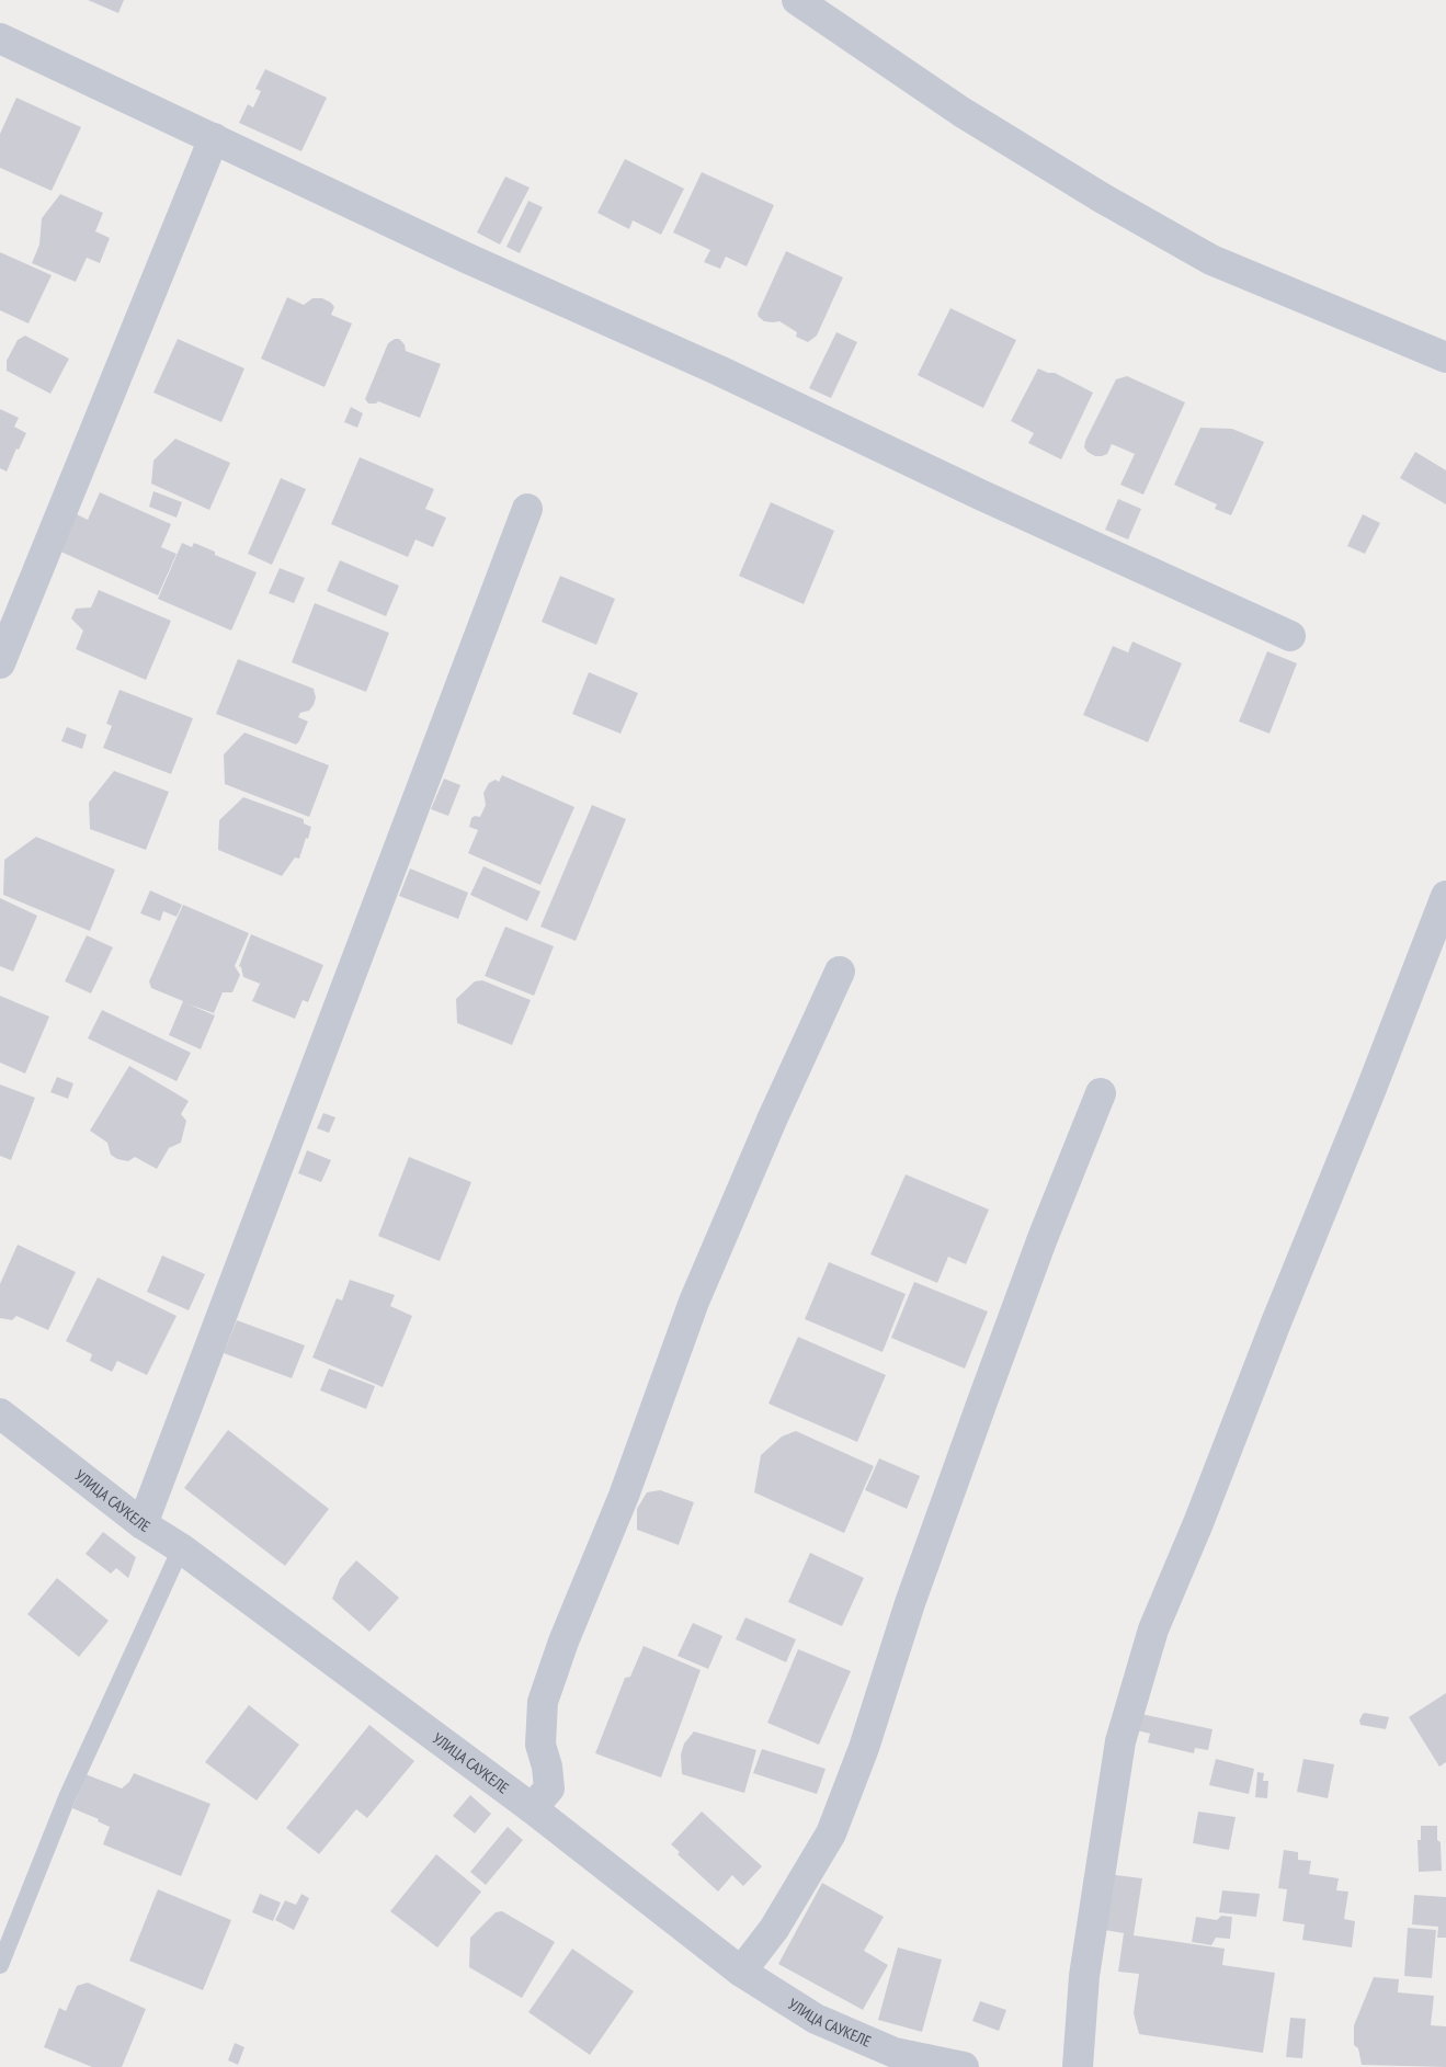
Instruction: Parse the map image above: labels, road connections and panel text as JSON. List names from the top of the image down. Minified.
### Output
{"streets":{"street":["УЛИЦА САУКЕЛЕ"]}}
